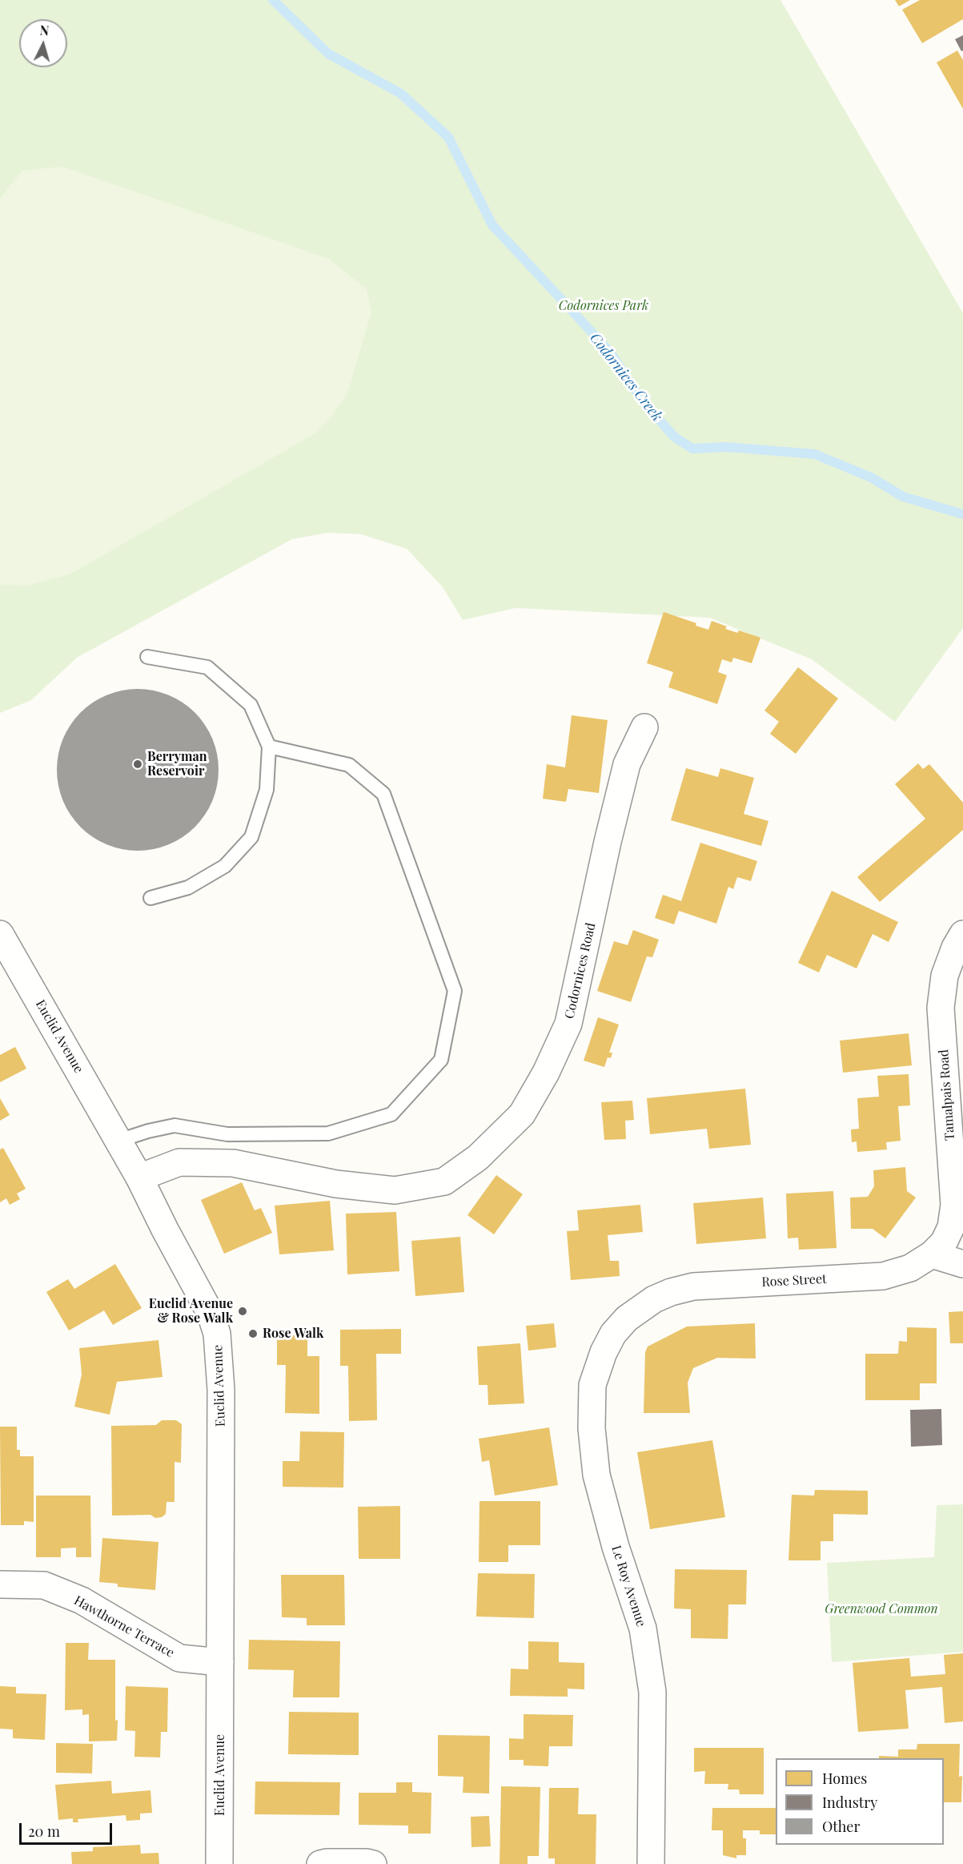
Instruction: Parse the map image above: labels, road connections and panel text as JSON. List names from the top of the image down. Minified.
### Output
{"streets":{"street":["Codornices Road","Euclid Avenue","Tamalpais Road","Rose Street","Le Roy Avenue","Hawthorne Terrace"]},"crossings":[["Codornices Road","Euclid Avenue"],["Euclid Avenue","Hawthorne Terrace"],["Tamalpais Road","Rose Street"],["Rose Street","Le Roy Avenue"]],"water":["Codornices Creek"],"parks":["Codornices Park","Greenwood Common"],"places":["Berryman Reservoir","Euclid Avenue & Rose Walk","Rose Walk"],"legend":["Homes","Industry","Other"],"scale_bar":"20 m","north":"top"}
